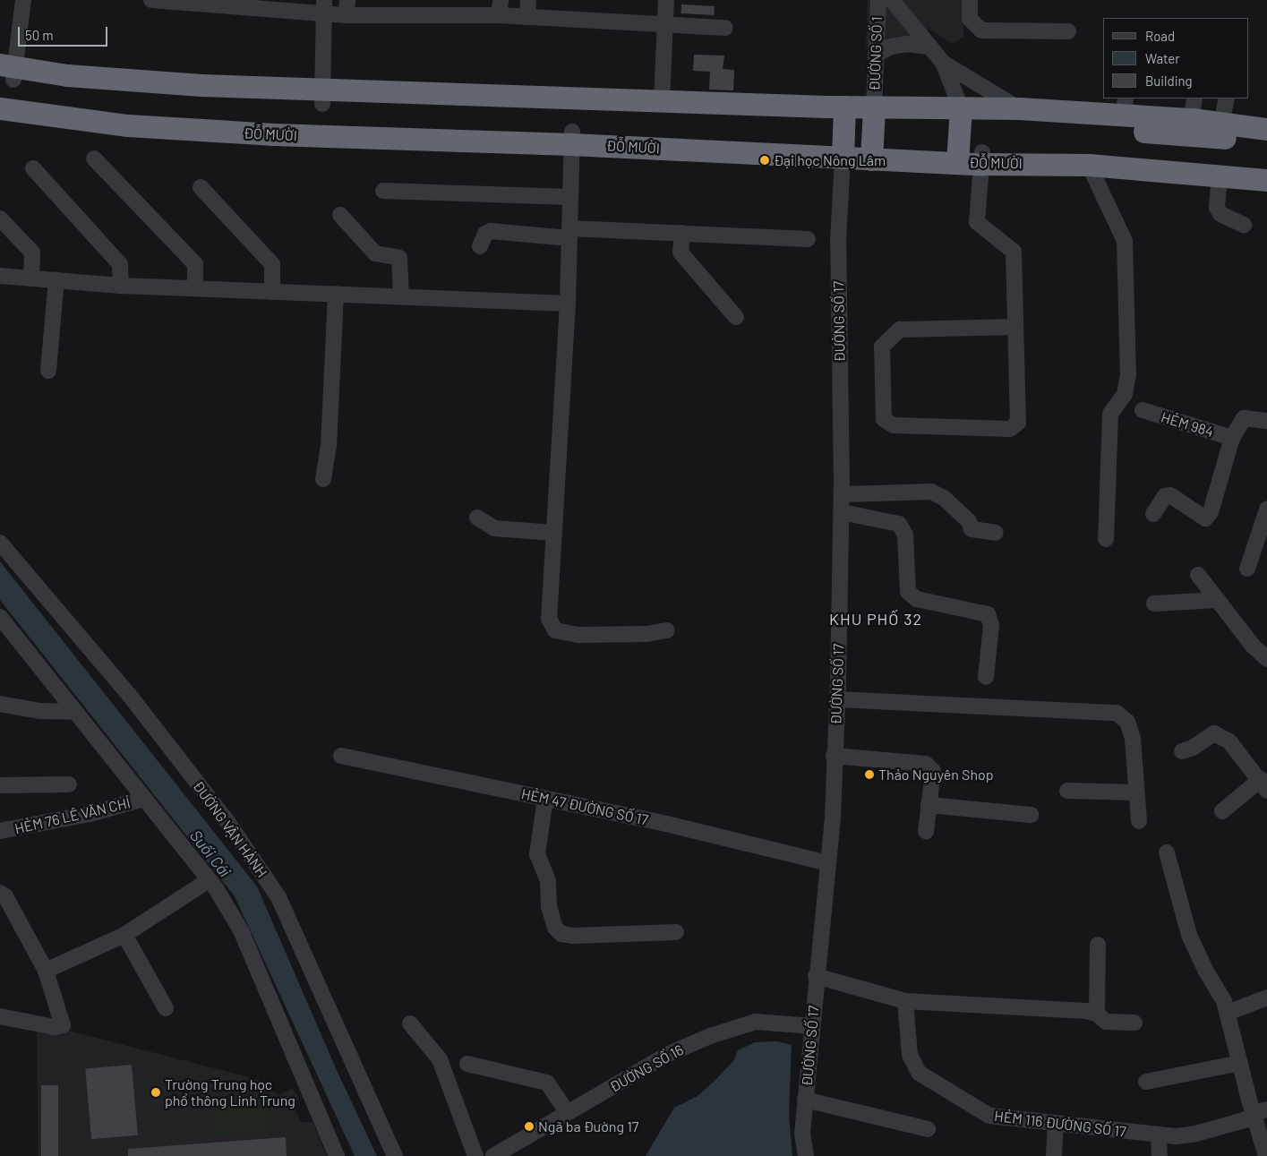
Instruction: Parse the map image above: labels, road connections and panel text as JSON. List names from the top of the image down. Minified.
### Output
{"streets":{"highway":["ĐỖ MƯỜI"],"street":["ĐƯỜNG SỐ 1","ĐƯỜNG SỐ 17","HẺM 984","HẺM 47 ĐƯỜNG SỐ 17","HẺM 76 LÊ VĂN CHÍ","ĐƯỜNG VẬN HÀNH","ĐƯỜNG SỐ 16","HẺM 116 ĐƯỜNG SỐ 17"]},"crossings":[["ĐỖ MƯỜI","ĐƯỜNG SỐ 17"],["ĐƯỜNG SỐ 17","HẺM 47 ĐƯỜNG SỐ 17"],["ĐƯỜNG SỐ 17","ĐƯỜNG SỐ 16"]],"districts":["KHU PHỐ 32"],"water":["Suối Cái"],"places":["Đại học Nông Lâm","Thảo Nguyên Shop","Trường Trung học phổ thông Linh Trung","Ngã ba Đường 17"],"legend":["Road","Water","Building"],"scale_bar":"50 m"}
